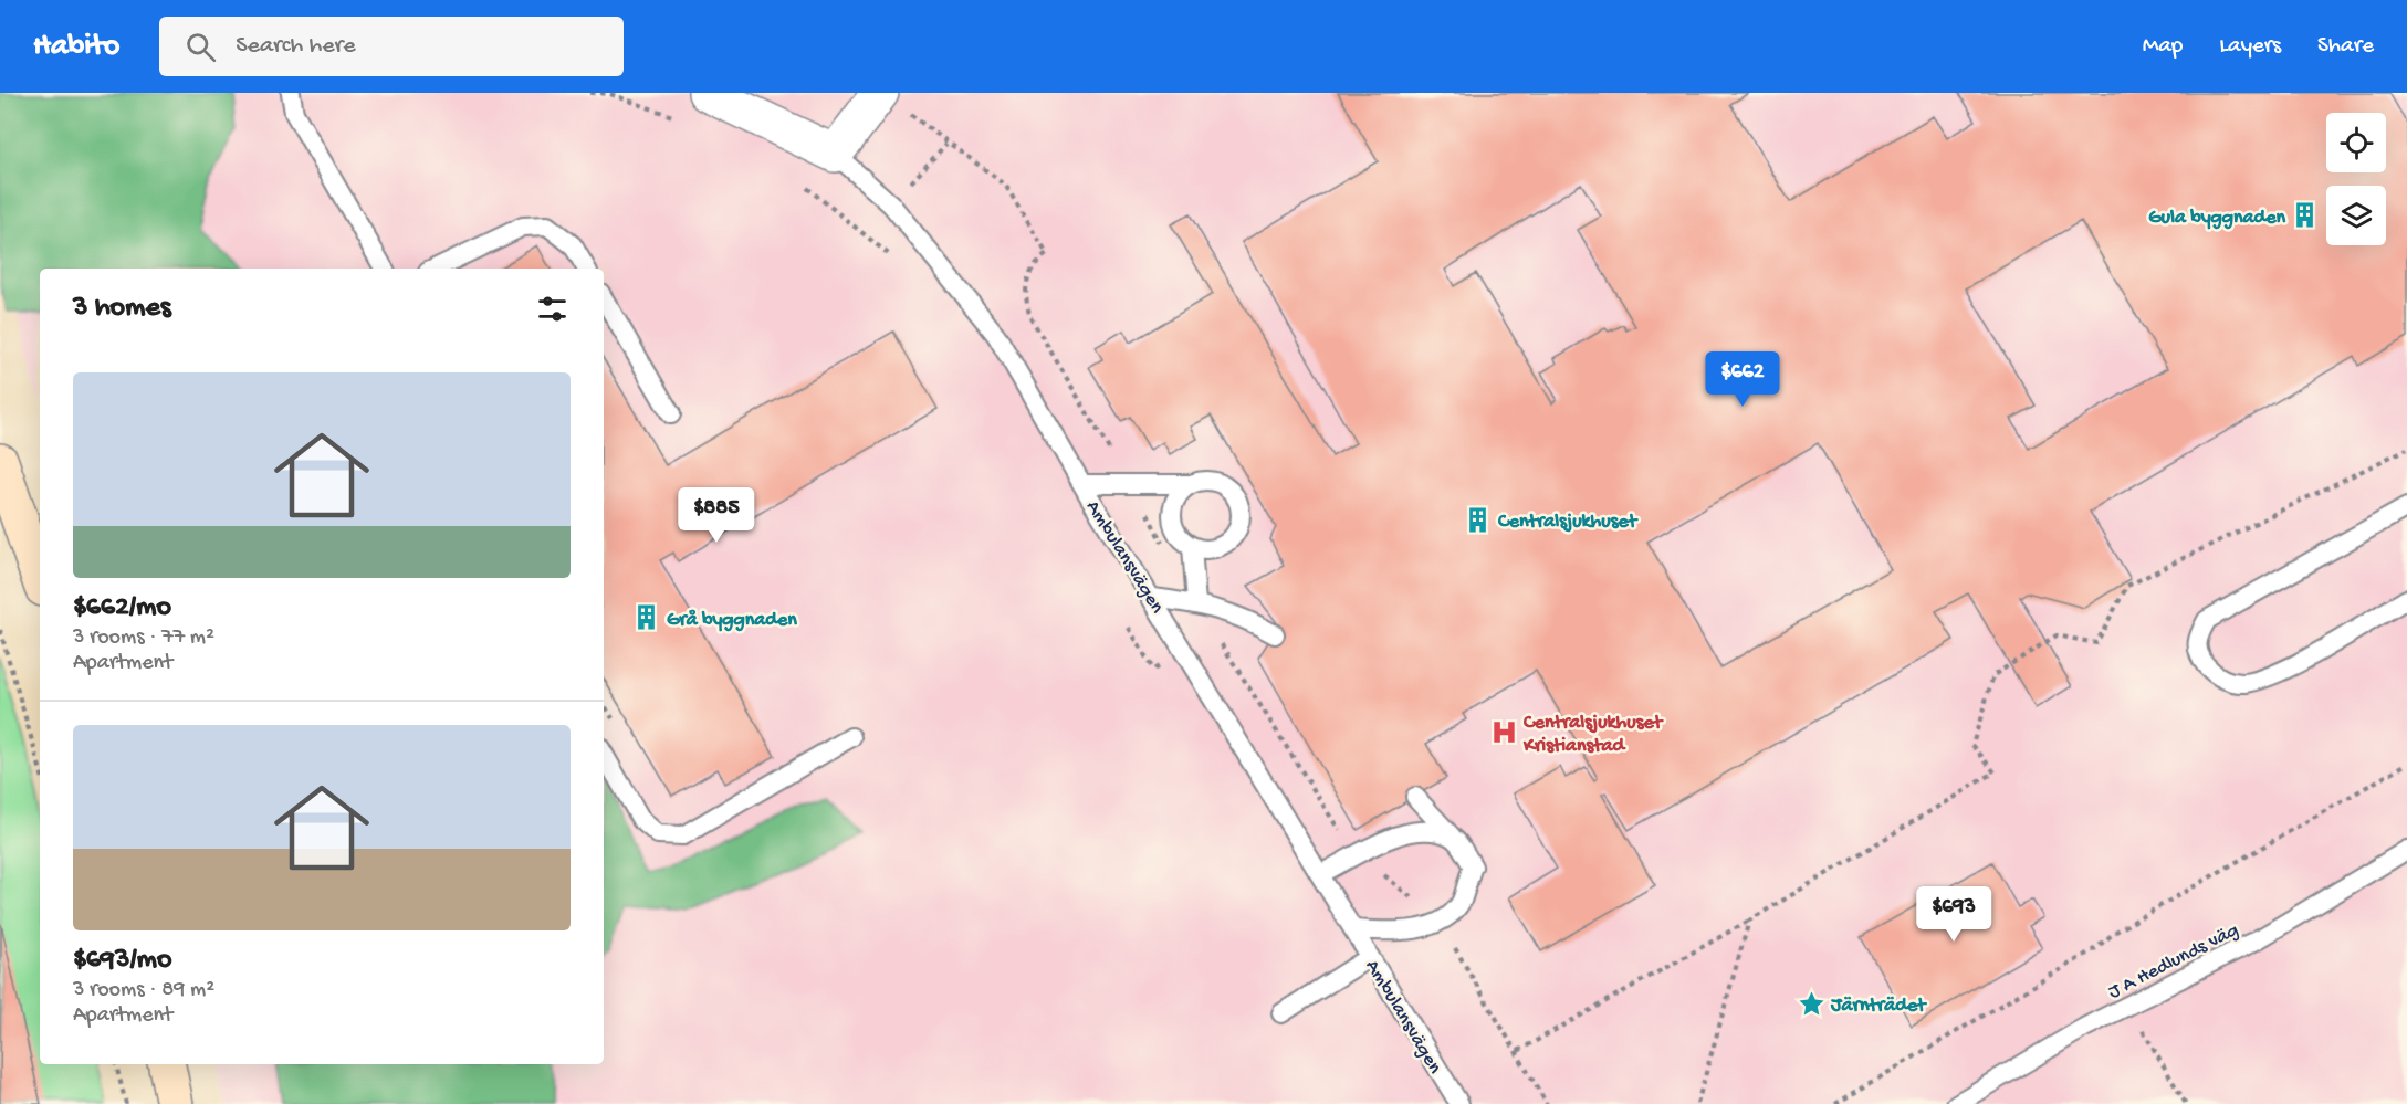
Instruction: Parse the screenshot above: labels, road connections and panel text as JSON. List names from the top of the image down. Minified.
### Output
{"streets":{"street":["Ambulansvägen"],"lane":["J A Hedlunds väg"]},"places":{"building":["Gula byggnaden","Centralsjukhuset","Grå byggnaden"],"hospital":["Centralsjukhuset Kristianstad"],"place":["Järnträdet"]},"page":{"header":"Habito","search":"Search here","nav":["Map","Layers","Share"],"heading":"3 homes","list":[{"name":"$662/mo","note":"3 rooms · 77 m² · Apartment"},{"name":"$693/mo","note":"3 rooms · 89 m² · Apartment"}],"price":["$662","$885","$693"]}}
